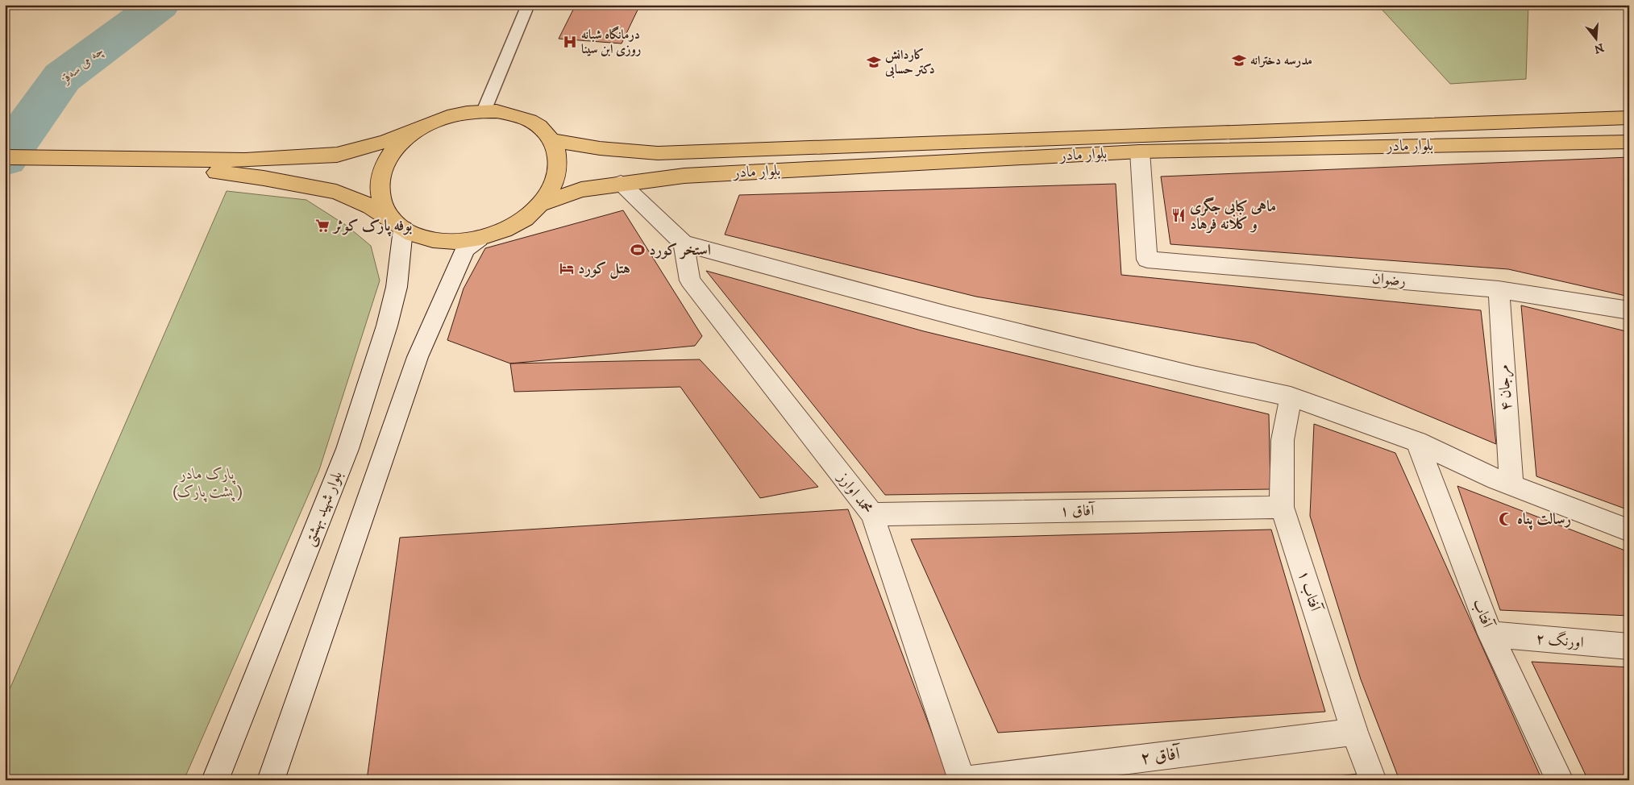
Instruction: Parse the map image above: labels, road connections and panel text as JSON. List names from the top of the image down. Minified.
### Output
{"streets":{"main road":["بلوار مادر"],"street":["رضوان","مرجان ۴","محمد اوارز","بلوار شهید بهشتی","آفاق ۱","آفتاب ۱","آفتاب","اورنگ ۲","آفاق ۲"]},"crossings":[["بلوار مادر","رضوان"],["رضوان","مرجان ۴"],["محمد اوارز","آفاق ۱"],["آفاق ۱","آفتاب ۱"],["آفتاب ۱","آفاق ۲"],["آفتاب","اورنگ ۲"]],"water":["چە می سەقز"],"parks":["پارک مادر (پشت پارک )"],"places":{"hospital":["درمانگاه شبانه روزی ابن سینا"],"school or university":["مدرسه دخترانه","کاردانش دکتر حسابی"],"restaurant":["ماهی کبابی جگری و کلانه فرهاد"],"supermarket":["بوفه پارک کوثر"],"sports":["استخر کورد"],"hotel":["هتل کورد"],"mosque":["رسالت پناه"]},"north":"bottom"}
